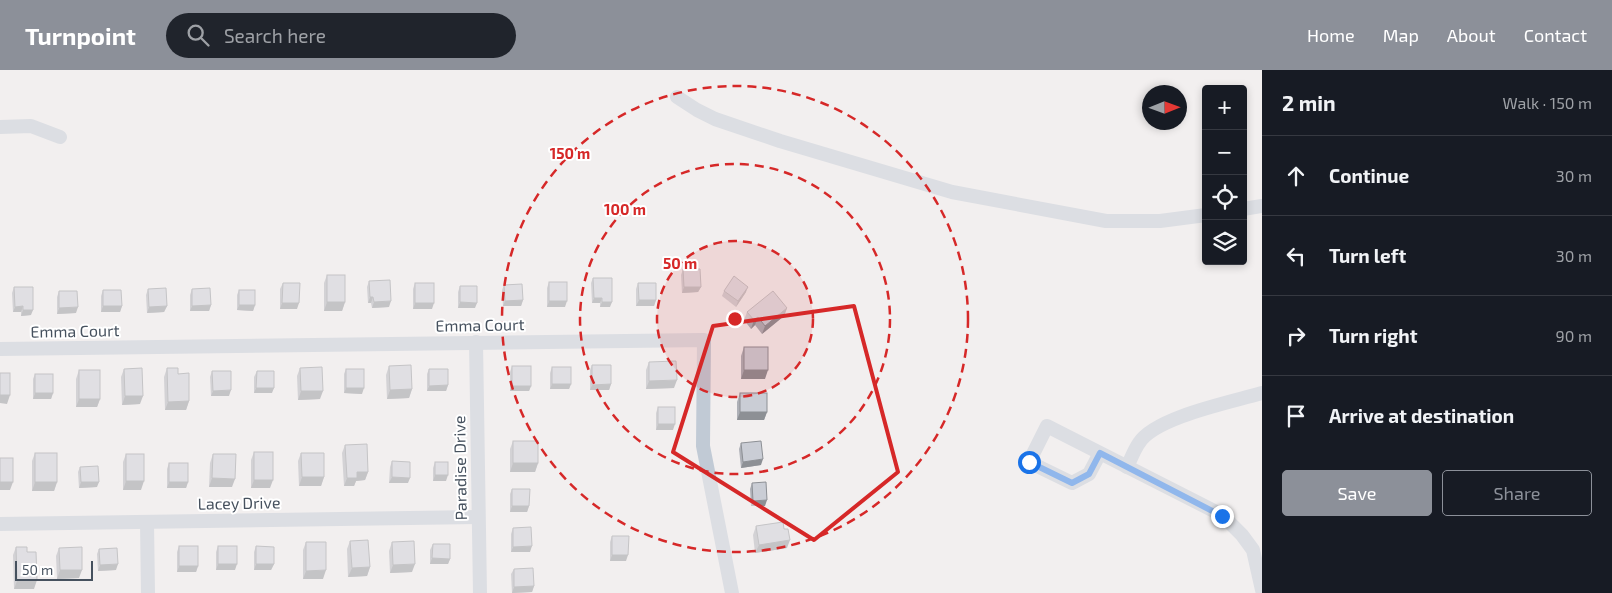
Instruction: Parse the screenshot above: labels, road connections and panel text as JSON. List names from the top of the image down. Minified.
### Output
{"streets":{"street":["Emma Court","Paradise Drive","Lacey Drive"]},"crossings":[["Emma Court","Paradise Drive"],["Paradise Drive","Lacey Drive"]],"scale_bar":"50 m","north":"right","page":{"header":"Turnpoint","search":"Search here","nav":["Home","Map","About","Contact"],"heading":["2 min","Walk · 150 m"],"map_buttons":["+","−"],"list":[["Continue","30 m"],["Turn left","30 m"],["Turn right","90 m"],"Arrive at destination"],"buttons":["Save","Share"],"scale":"50 m"},"rings":["150 m","100 m","50 m"]}
